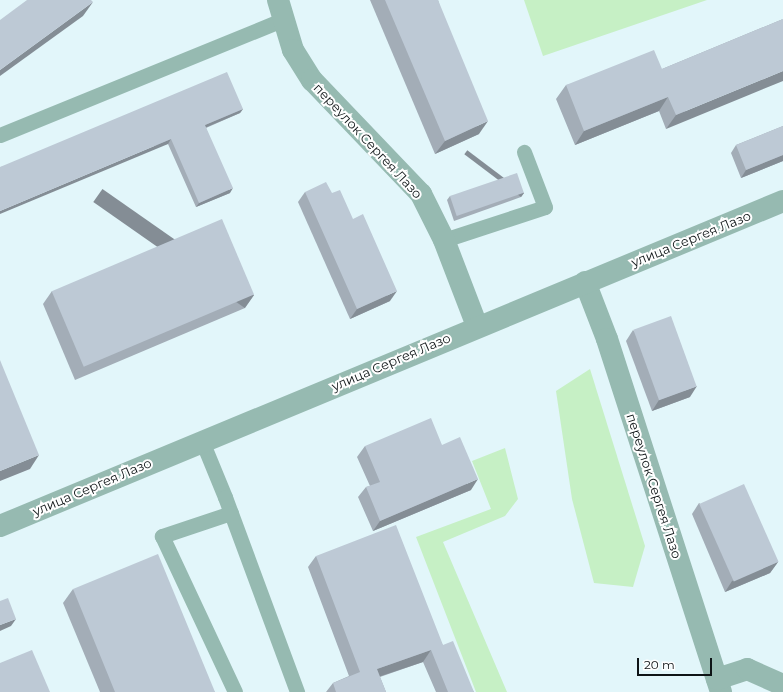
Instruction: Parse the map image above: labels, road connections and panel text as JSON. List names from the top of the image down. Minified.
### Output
{"streets":{"street":["переулок Сергея Лазо","улица Сергея Лазо"]},"crossings":[["переулок Сергея Лазо","улица Сергея Лазо"]],"scale_bar":"20 m"}
